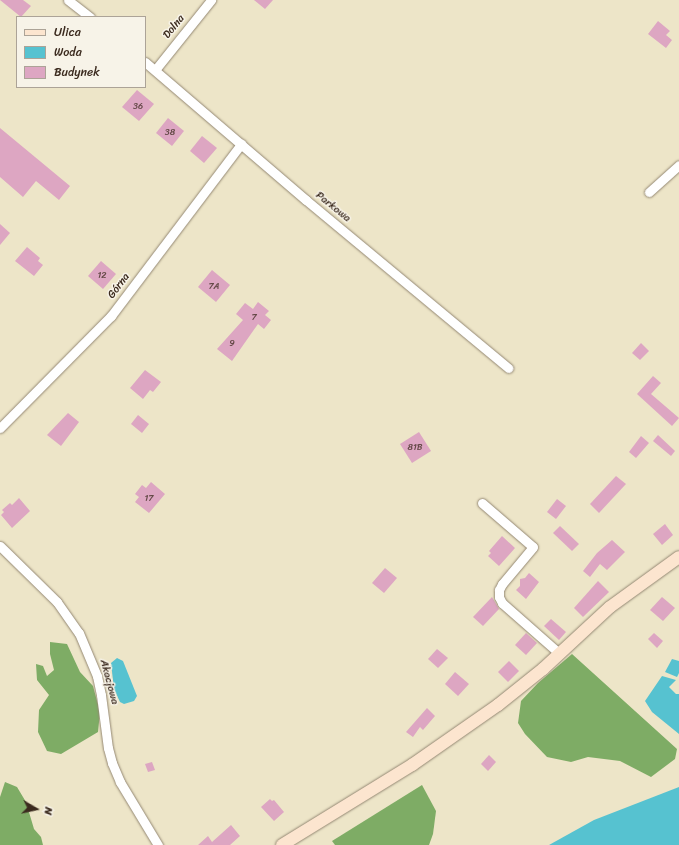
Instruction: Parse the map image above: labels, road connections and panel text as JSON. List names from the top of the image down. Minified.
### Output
{"streets":{"street":["Dolna","Parkowa","Górna","Akacjowa"]},"crossings":[["Dolna","Parkowa"],["Parkowa","Górna"]],"house_numbers":["36","38","12","7A","7","9","81B","17"],"legend":["Ulica","Woda","Budynek"],"north":"right"}
